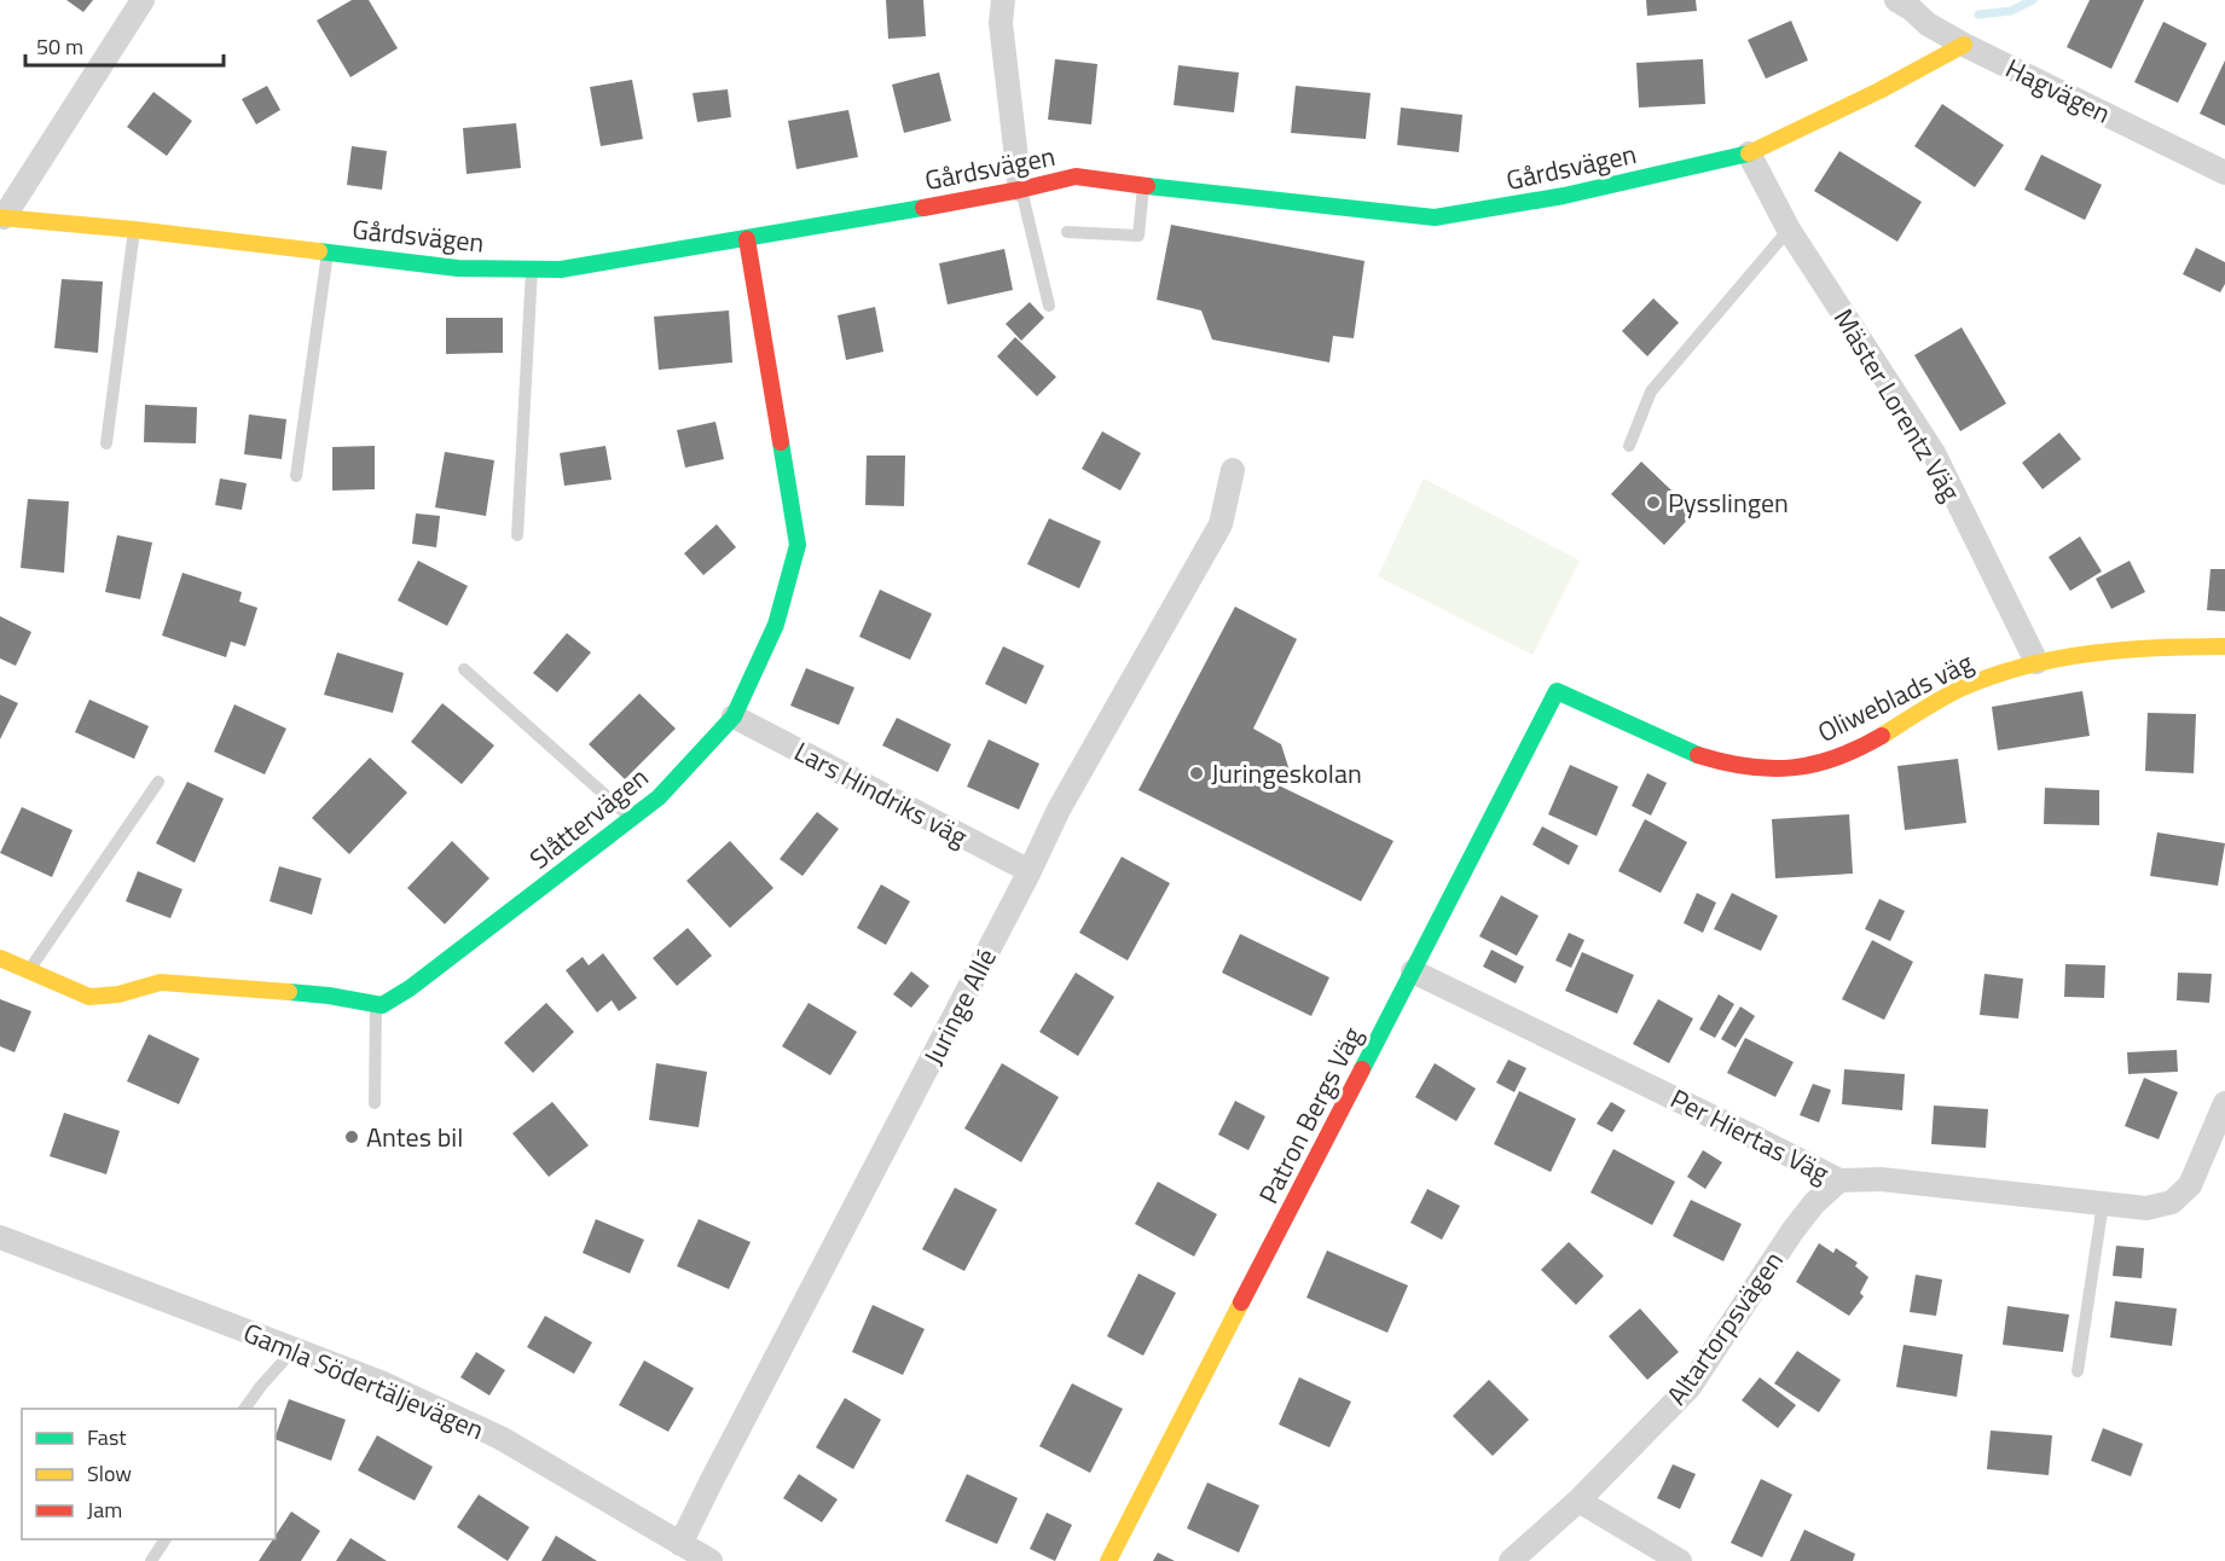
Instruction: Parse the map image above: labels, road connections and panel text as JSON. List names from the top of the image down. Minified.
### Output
{"streets":{"street":["Hagvägen","Gårdsvägen","Mäster Lorentz Väg","Oliweblads väg","Lars Hindriks väg","Slåttervägen","Juringe Allé","Patron Bergs Väg","Per Hiertas Väg","Altartorpsvägen","Gamla Södertäljevägen"]},"crossings":[["Hagvägen","Gårdsvägen"],["Gårdsvägen","Mäster Lorentz Väg"],["Gårdsvägen","Slåttervägen"],["Mäster Lorentz Väg","Oliweblads väg"],["Oliweblads väg","Patron Bergs Väg"],["Lars Hindriks väg","Slåttervägen"],["Lars Hindriks väg","Juringe Allé"],["Juringe Allé","Gamla Södertäljevägen"],["Patron Bergs Väg","Per Hiertas Väg"],["Per Hiertas Väg","Altartorpsvägen"]],"places":["Pysslingen","Juringeskolan","Antes bil"],"legend":["Fast","Slow","Jam"],"scale_bar":"50 m"}
